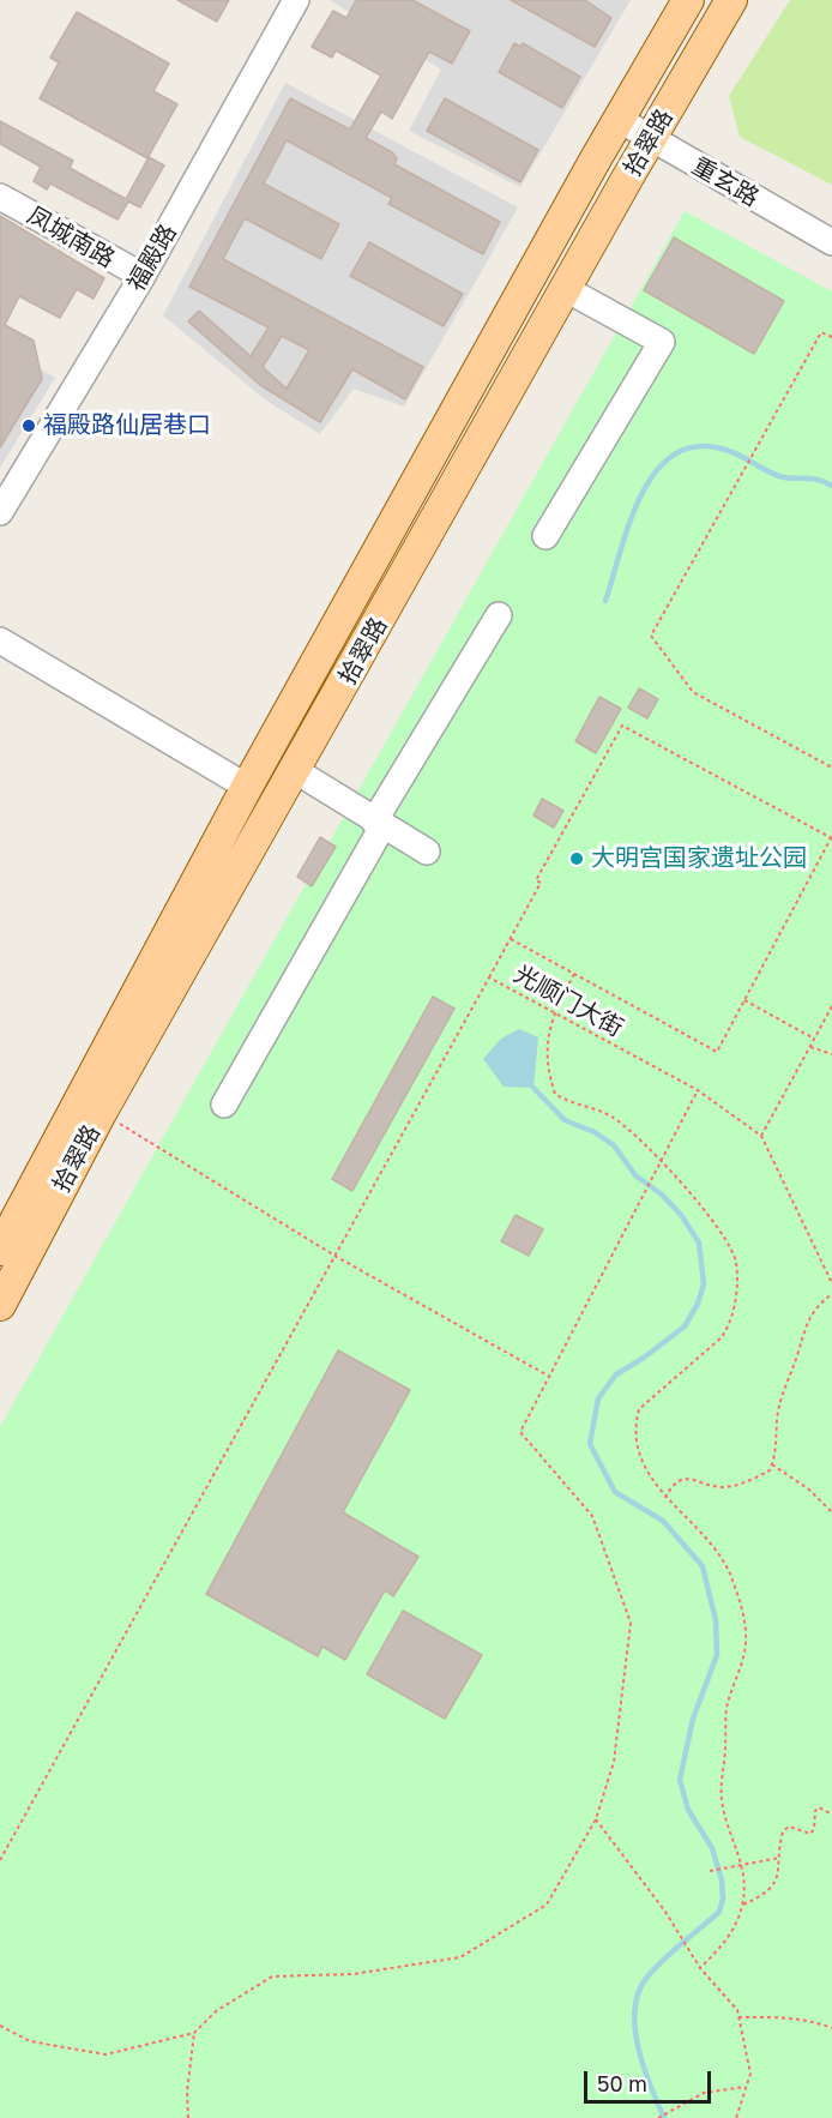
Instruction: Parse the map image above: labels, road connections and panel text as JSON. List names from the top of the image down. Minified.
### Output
{"streets":{"main road":["拾翠路"],"street":["重玄路","凤城南路","福殿路"],"path":["光顺门大街"]},"crossings":[["拾翠路","重玄路"],["凤城南路","福殿路"]],"places":["福殿路仙居巷口","大明宫国家遗址公园"],"scale_bar":"50 m"}
